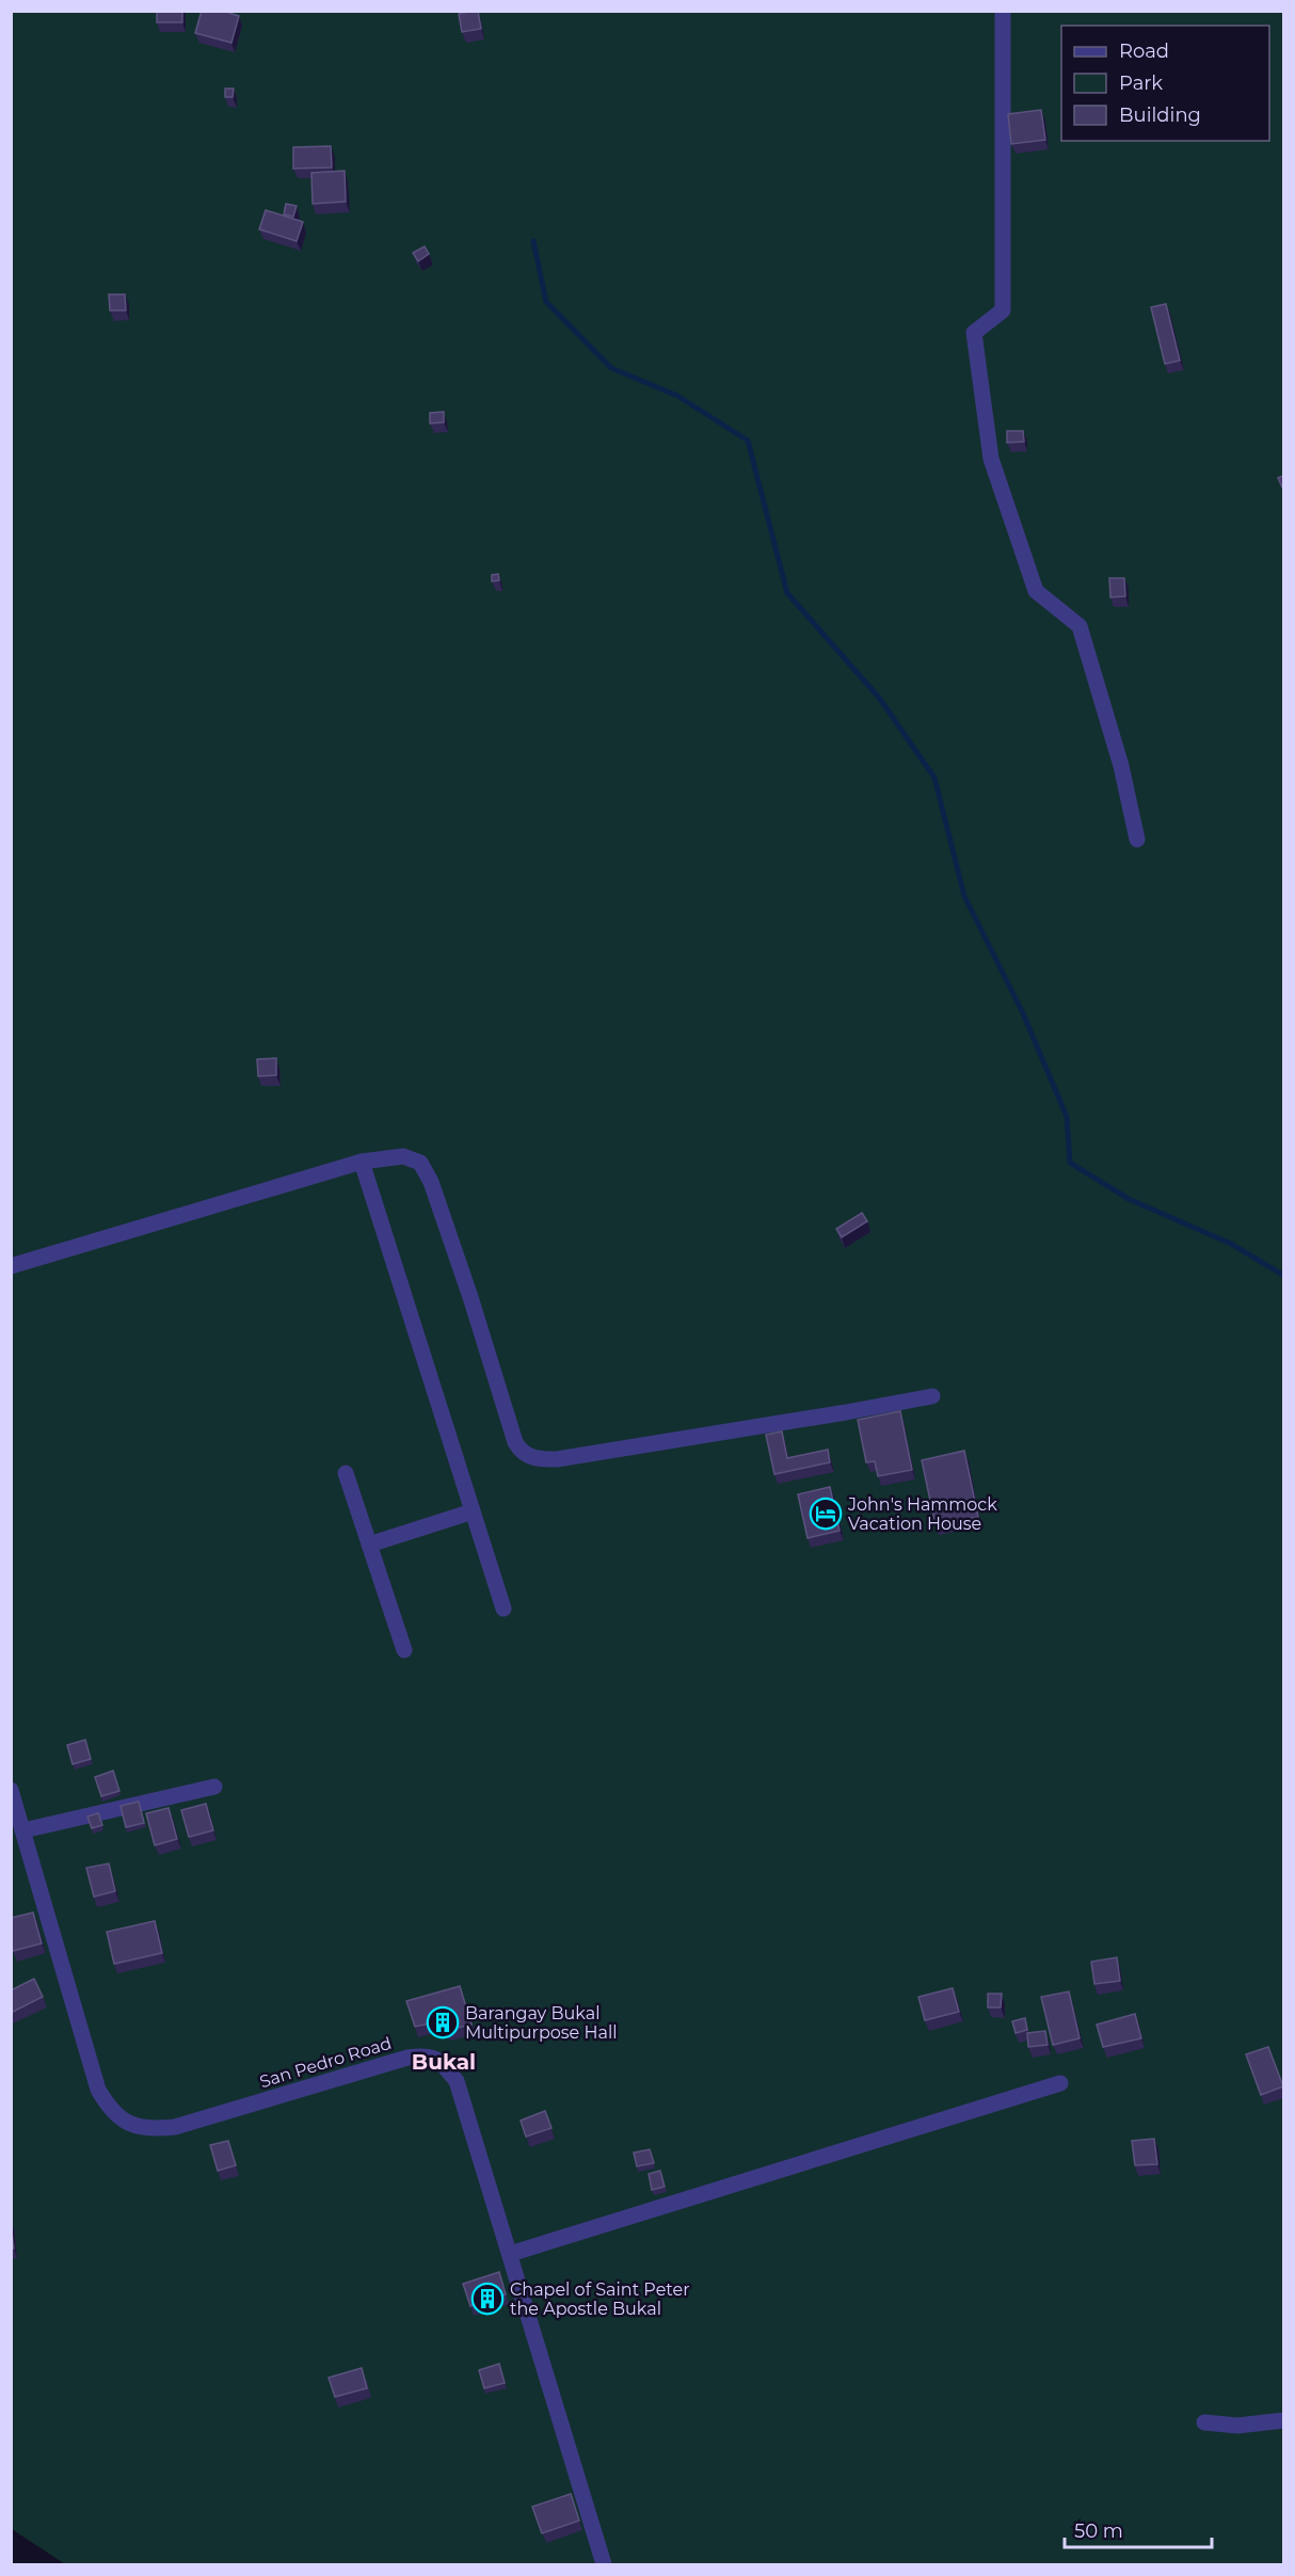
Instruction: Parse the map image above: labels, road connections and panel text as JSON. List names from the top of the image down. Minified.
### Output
{"streets":{"street":["San Pedro Road"]},"districts":["Bukal"],"places":{"hotel":["John's Hammock Vacation House"],"building":["Barangay Bukal Multipurpose Hall","Chapel of Saint Peter the Apostle Bukal"]},"legend":["Road","Park","Building"],"scale_bar":"50 m"}
